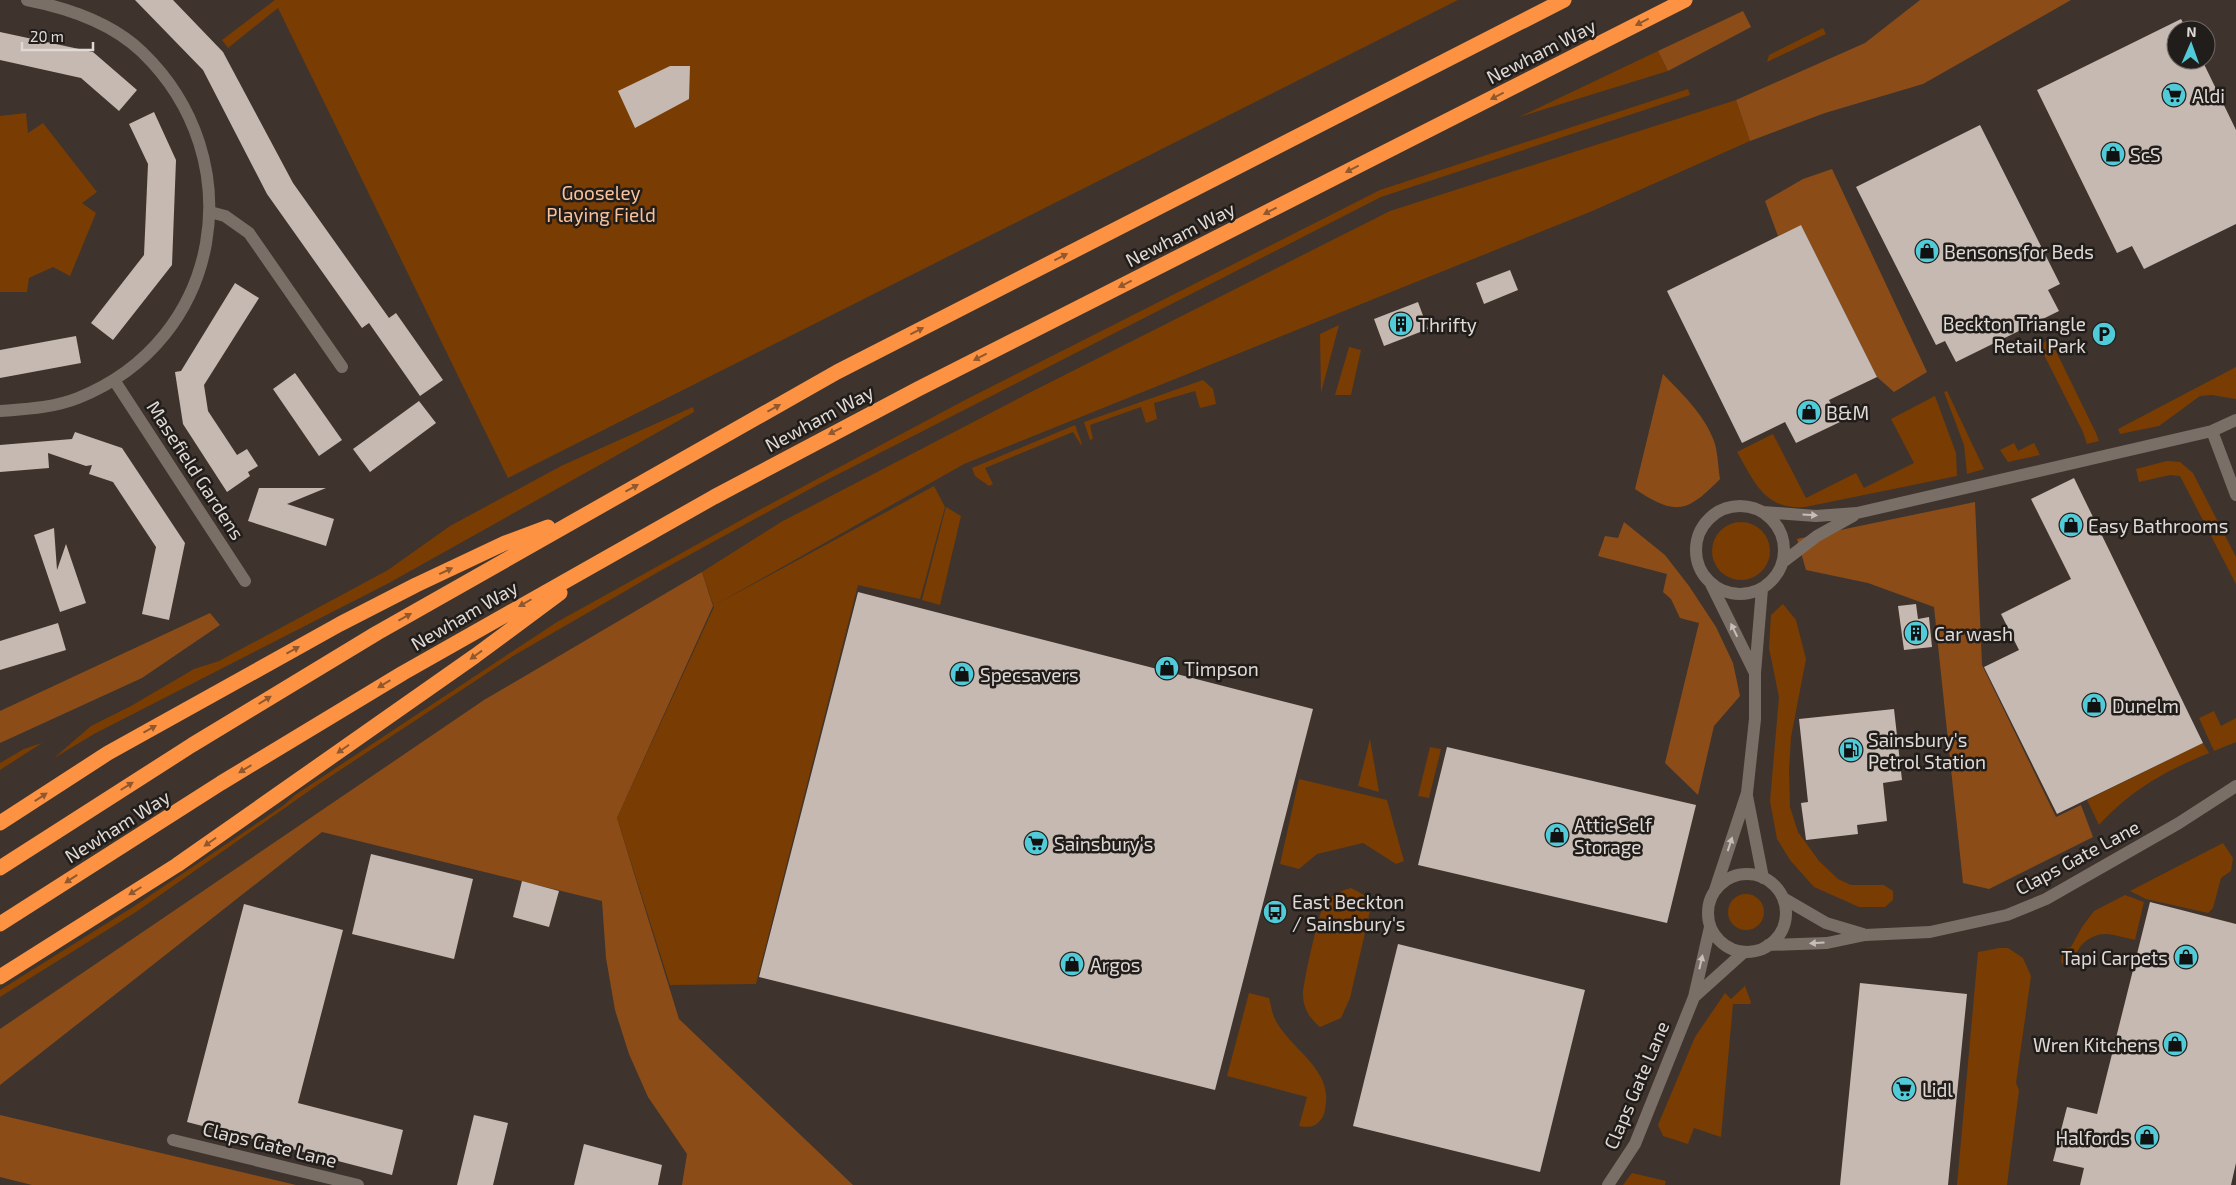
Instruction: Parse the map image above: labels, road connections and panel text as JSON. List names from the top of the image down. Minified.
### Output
{"streets":{"highway":["Newham Way"],"street":["Masefield Gardens","Claps Gate Lane"]},"parks":["Gooseley Playing Field"],"places":{"supermarket":["Aldi","Sainsbury's","Lidl"],"shop":["ScS","Bensons for Beds","B&M","Easy Bathrooms","Timpson","Specsavers","Dunelm","Attic Self Storage","Tapi Carpets","Argos","Wren Kitchens","Halfords"],"building":["Thrifty","Car wash"],"parking":["Beckton Triangle Retail Park"],"fuel station":["Sainsbury's Petrol Station"],"bus stop":["East Beckton / Sainsbury's"]},"scale_bar":"20 m","north":"top"}
